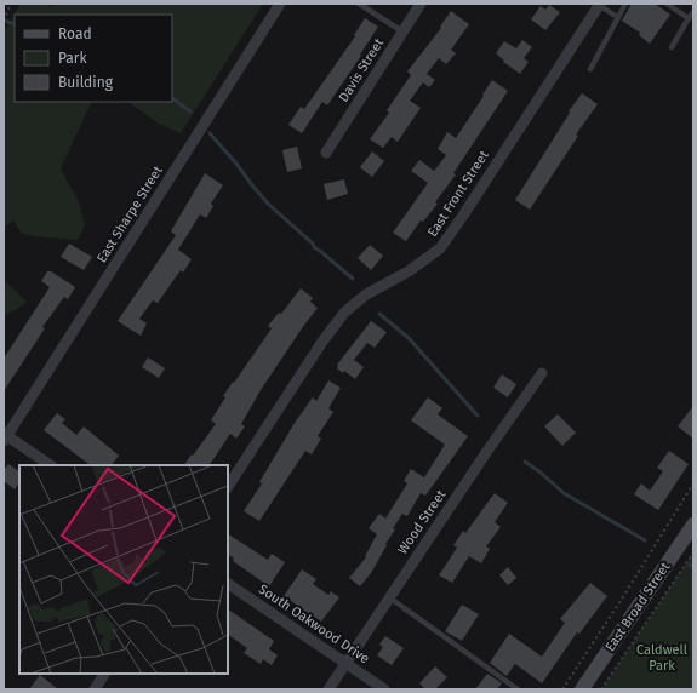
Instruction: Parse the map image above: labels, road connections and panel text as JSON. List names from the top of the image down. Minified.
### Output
{"streets":{"main road":["East Broad Street"],"street":["Davis Street","East Front Street","East Sharpe Street","Wood Street","South Oakwood Drive"]},"crossings":[["Wood Street","South Oakwood Drive"]],"parks":["Caldwell Park"],"legend":["Road","Park","Building"]}
